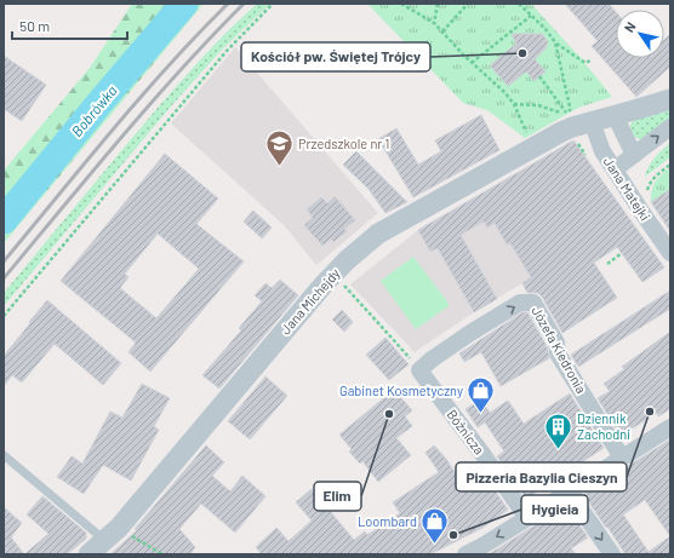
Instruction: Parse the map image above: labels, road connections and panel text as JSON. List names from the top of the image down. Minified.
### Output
{"streets":{"street":["Jana Matejki","Jana Michejdy","Józefa Kiedronia","Bóżnicza"]},"crossings":[["Jana Matejki","Jana Michejdy"],["Józefa Kiedronia","Bóżnicza"]],"water":["Bobrówka"],"places":{"other":["Kościół pw. Świętej Trójcy","Pizzeria Bazylia Cieszyn","Elim","Hygieia"],"school or university":["Przedszkole nr 1"],"shop":["Gabinet Kosmetyczny","Loombard"],"building":["Dziennik Zachodni"]},"scale_bar":"50 m","north":"top left"}
